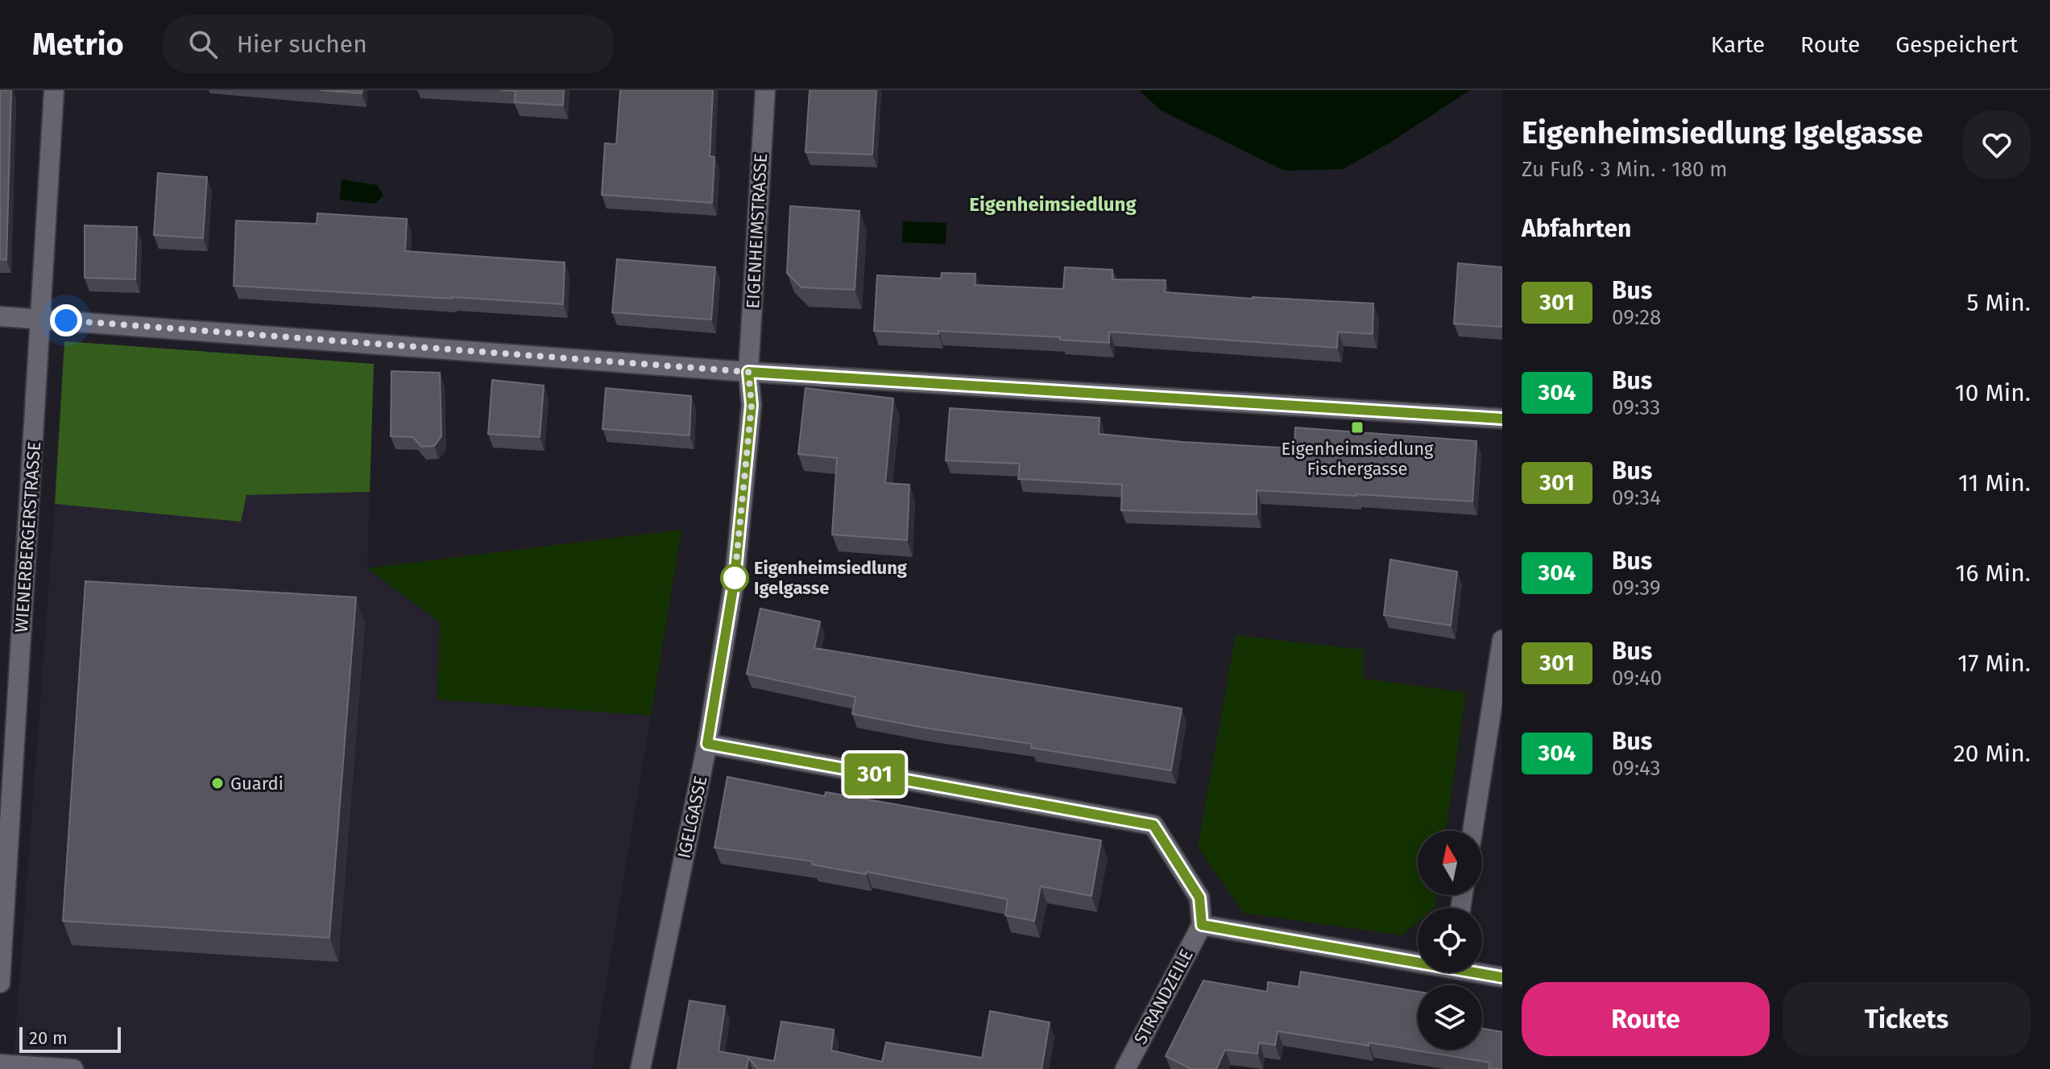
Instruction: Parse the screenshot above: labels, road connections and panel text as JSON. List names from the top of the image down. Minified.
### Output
{"streets":{"street":["EIGENHEIMSTRASSE","WIENERBERGERSTRASSE","IGELGASSE","STRANDZEILE"]},"crossings":[["EIGENHEIMSTRASSE","IGELGASSE"]],"districts":["Eigenheimsiedlung"],"places":{"transit":["Eigenheimsiedlung Fischergasse"],"other":["Eigenheimsiedlung Igelgasse","Guardi"]},"lines":["bus line 301"],"scale_bar":"20 m","north":"top","page":{"header":"Metrio","search":"Hier suchen","nav":["Karte","Route","Gespeichert"],"on_map":"301","heading":[["Eigenheimsiedlung Igelgasse","Zu Fuß · 3 Min. · 180 m"],"Abfahrten"],"list":[{"mark":"301","name":"Bus","note":"09:28","value":"5 Min."},{"mark":"304","name":"Bus","note":"09:33","value":"10 Min."},{"mark":"301","name":"Bus","note":"09:34","value":"11 Min."},{"mark":"304","name":"Bus","note":"09:39","value":"16 Min."},{"mark":"301","name":"Bus","note":"09:40","value":"17 Min."},{"mark":"304","name":"Bus","note":"09:43","value":"20 Min."}],"buttons":["Route","Tickets"],"scale":"20 m"}}
